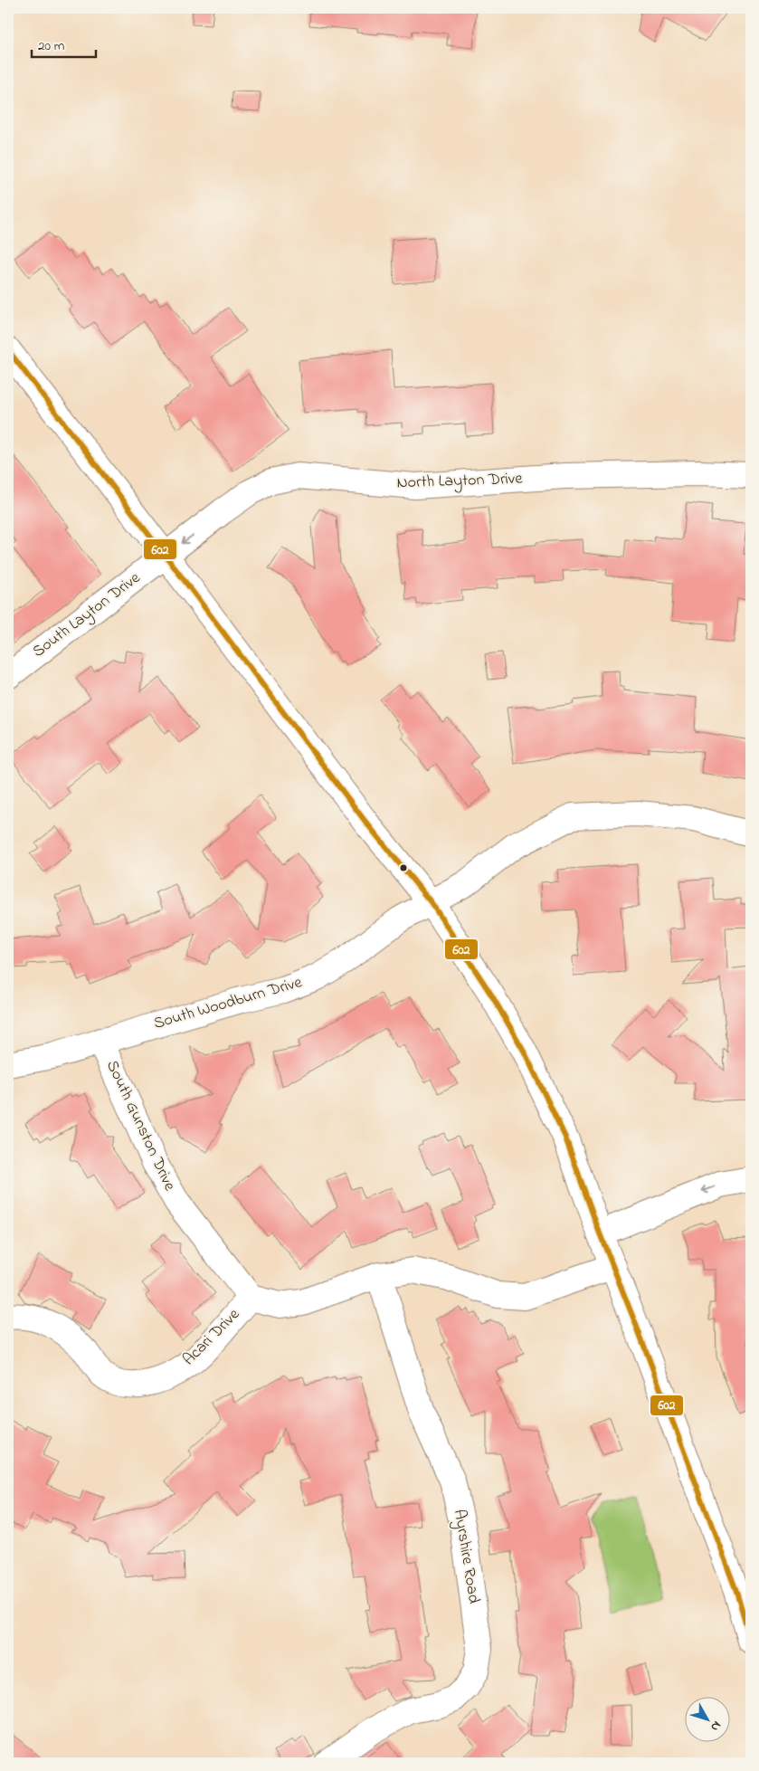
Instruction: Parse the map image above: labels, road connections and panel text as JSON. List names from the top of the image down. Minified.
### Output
{"streets":{"street":["North Layton Drive","South Layton Drive","South Woodburn Drive","South Gunston Drive","Acari Drive","Ayrshire Road"]},"crossings":[["North Layton Drive","South Layton Drive"],["South Woodburn Drive","South Gunston Drive"],["South Gunston Drive","Acari Drive"]],"one_way":["North Layton Drive"],"lines":["transit line 602"],"scale_bar":"20 m","north":"bottom right"}
